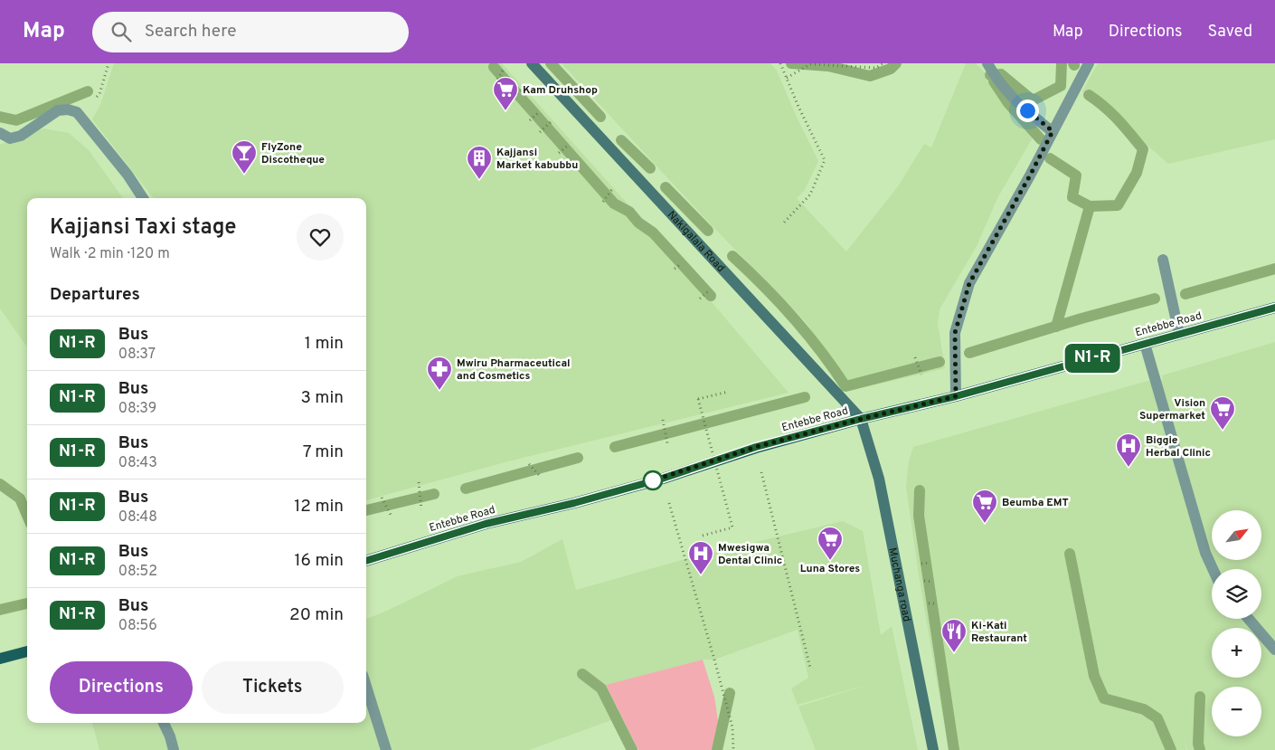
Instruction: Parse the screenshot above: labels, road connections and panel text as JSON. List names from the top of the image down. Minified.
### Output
{"streets":{"main road":["Entebbe Road"],"street":["Nakigalala Road","Muchanga road"]},"crossings":[["Nakigalala Road","Entebbe Road"],["Nakigalala Road","Muchanga road"],["Entebbe Road","Muchanga road"]],"places":{"supermarket":["Kam Druhshop","Vision Supermarket","Beumba EMT","Luna Stores"],"bar":["FlyZone Discotheque"],"building":["Kajjansi Market kabubbu"],"pharmacy":["Mwiru Pharmaceutical and Cosmetics"],"hospital":["Biggie Herbal Clinic","Mwesigwa Dental Clinic"],"restaurant":["Ki-Kati Restaurant"]},"lines":["bus line N1-R"],"north":"top right","page":{"header":"Map","search":"Search here","nav":["Map","Directions","Saved"],"on_map":"N1-R","heading":[["Kajjansi Taxi stage","Walk · 2 min · 120 m"],"Departures"],"list":[{"mark":"N1-R","name":"Bus","note":"08:37","value":"1 min"},{"mark":"N1-R","name":"Bus","note":"08:39","value":"3 min"},{"mark":"N1-R","name":"Bus","note":"08:43","value":"7 min"},{"mark":"N1-R","name":"Bus","note":"08:48","value":"12 min"},{"mark":"N1-R","name":"Bus","note":"08:52","value":"16 min"},{"mark":"N1-R","name":"Bus","note":"08:56","value":"20 min"}],"map_buttons":["+","−"],"buttons":["Directions","Tickets"]}}
